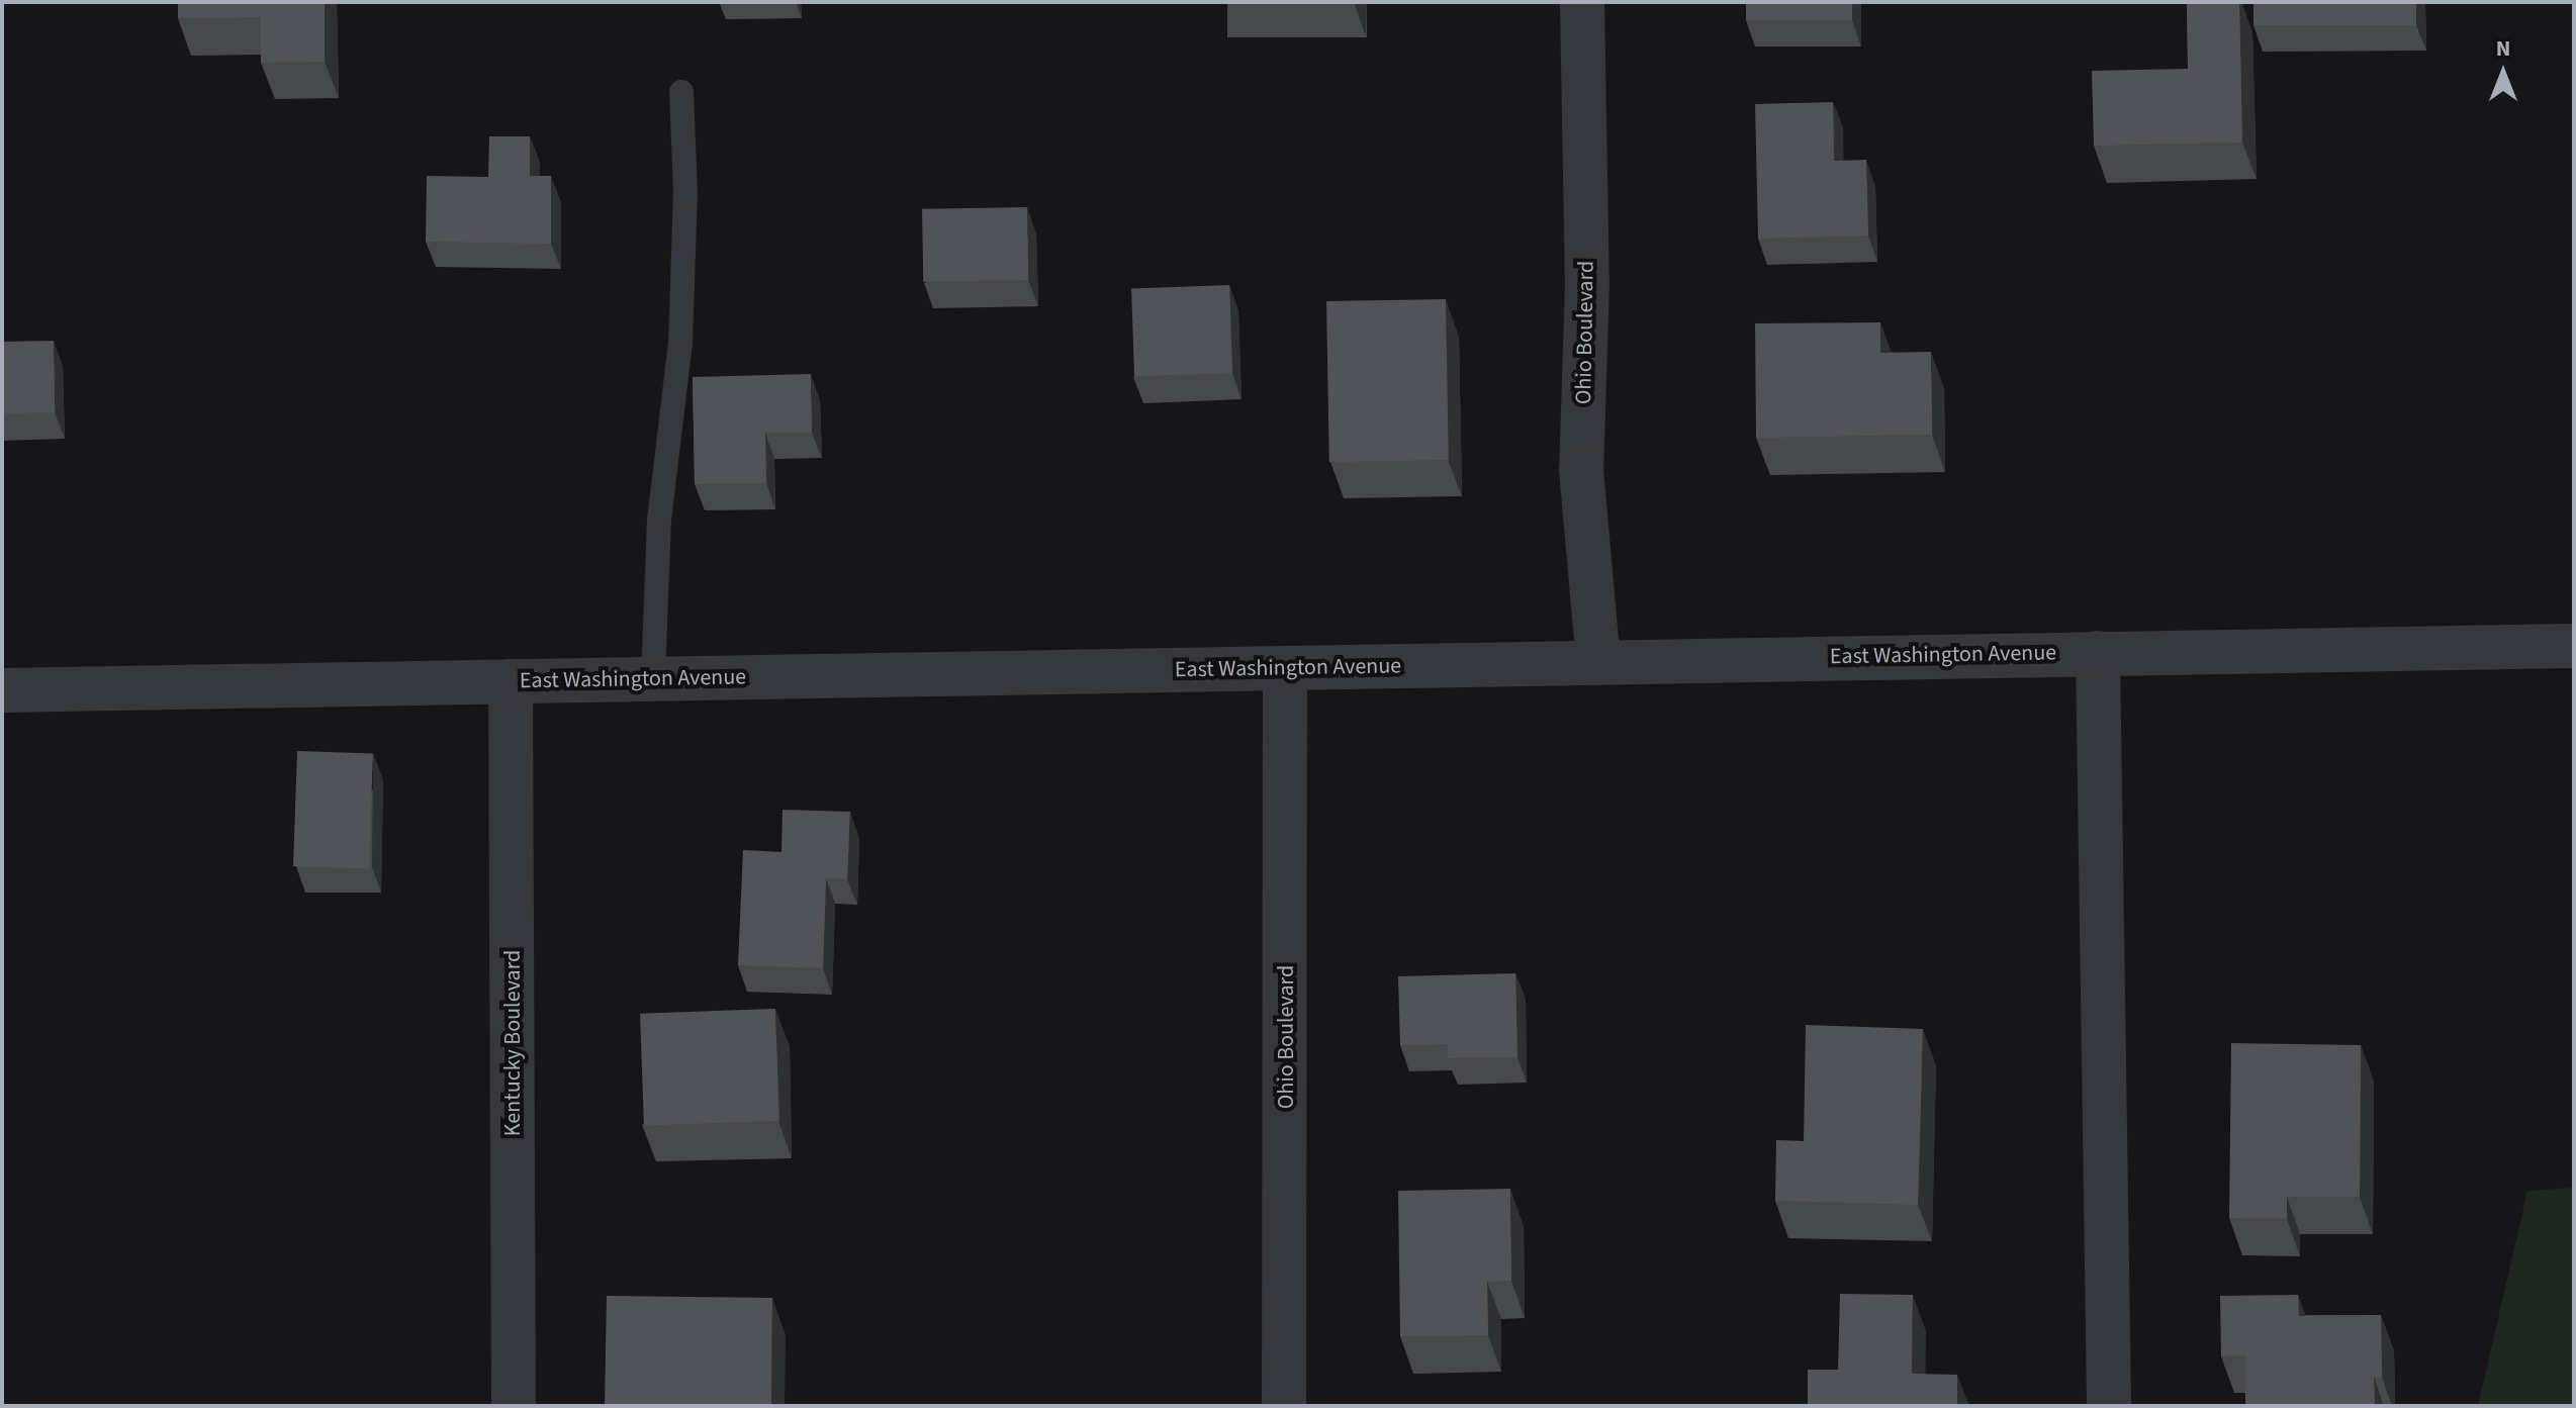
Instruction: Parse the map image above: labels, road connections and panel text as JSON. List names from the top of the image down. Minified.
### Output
{"streets":{"street":["Ohio Boulevard","East Washington Avenue","Kentucky Boulevard"]},"crossings":[["Ohio Boulevard","East Washington Avenue"],["East Washington Avenue","Kentucky Boulevard"]],"north":"top"}
